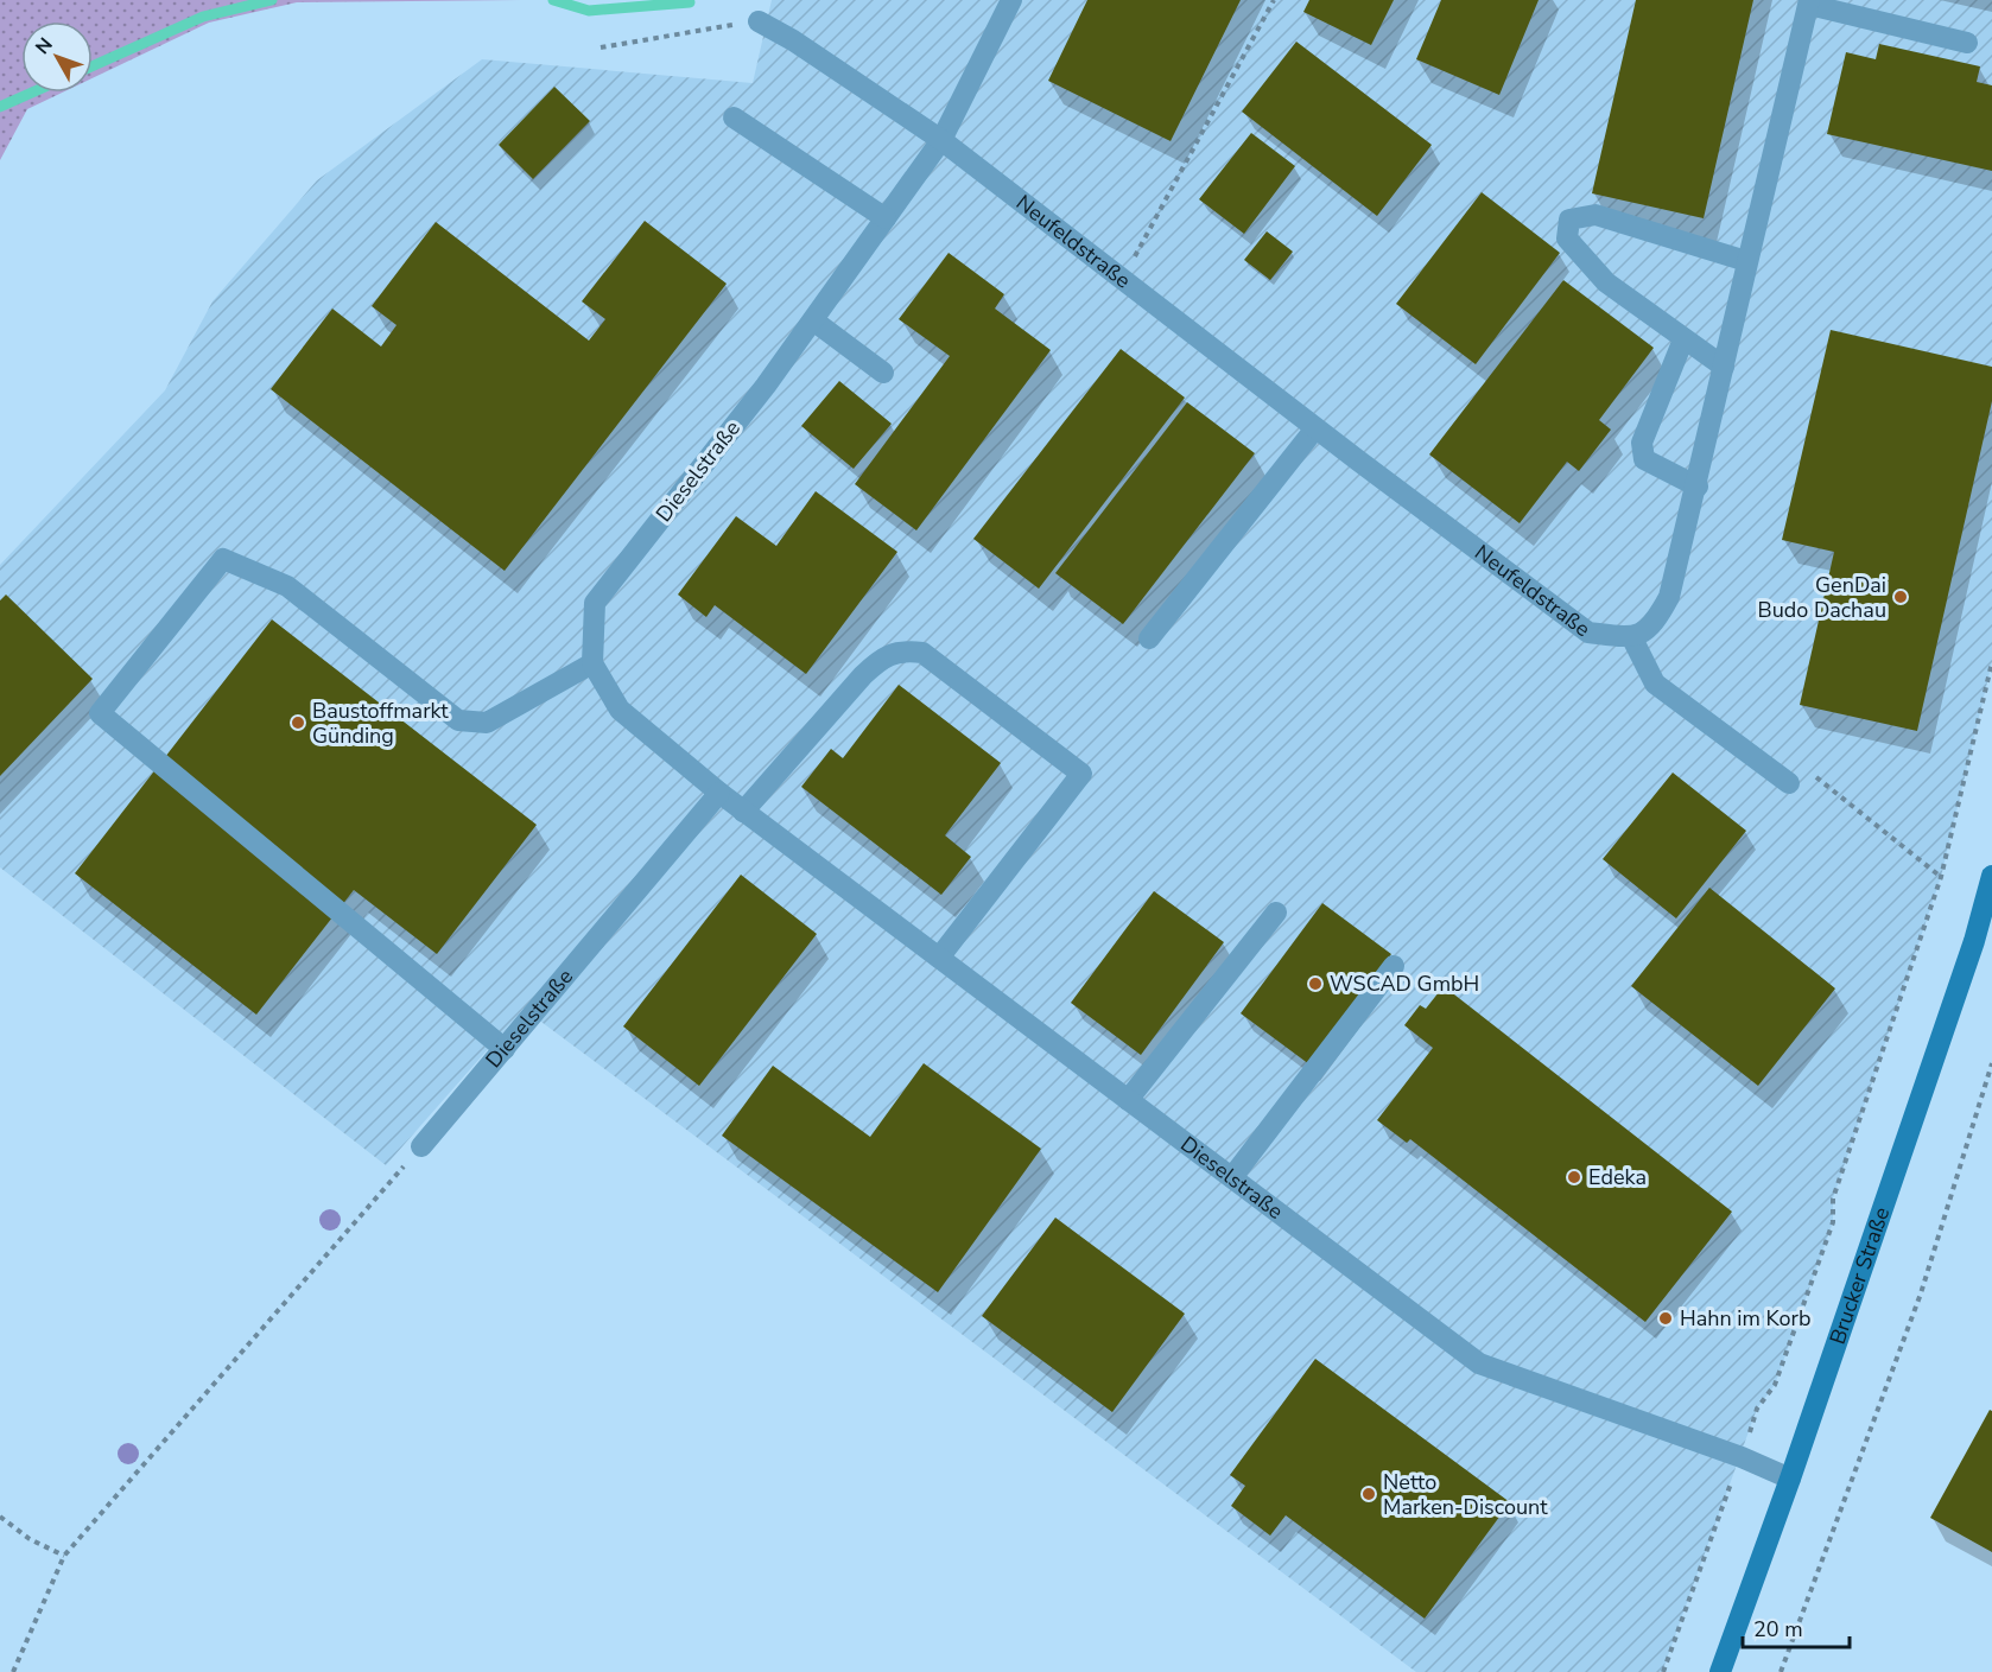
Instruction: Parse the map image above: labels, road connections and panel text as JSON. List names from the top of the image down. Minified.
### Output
{"streets":{"main road":["Brucker Straße"],"street":["Neufeldstraße","Dieselstraße"]},"crossings":[["Neufeldstraße","Dieselstraße"],["Dieselstraße","Brucker Straße"]],"places":["GenDai Budo Dachau","Baustoffmarkt Günding","WSCAD GmbH","Edeka","Hahn im Korb","Netto Marken-Discount"],"scale_bar":"20 m","north":"top left"}
